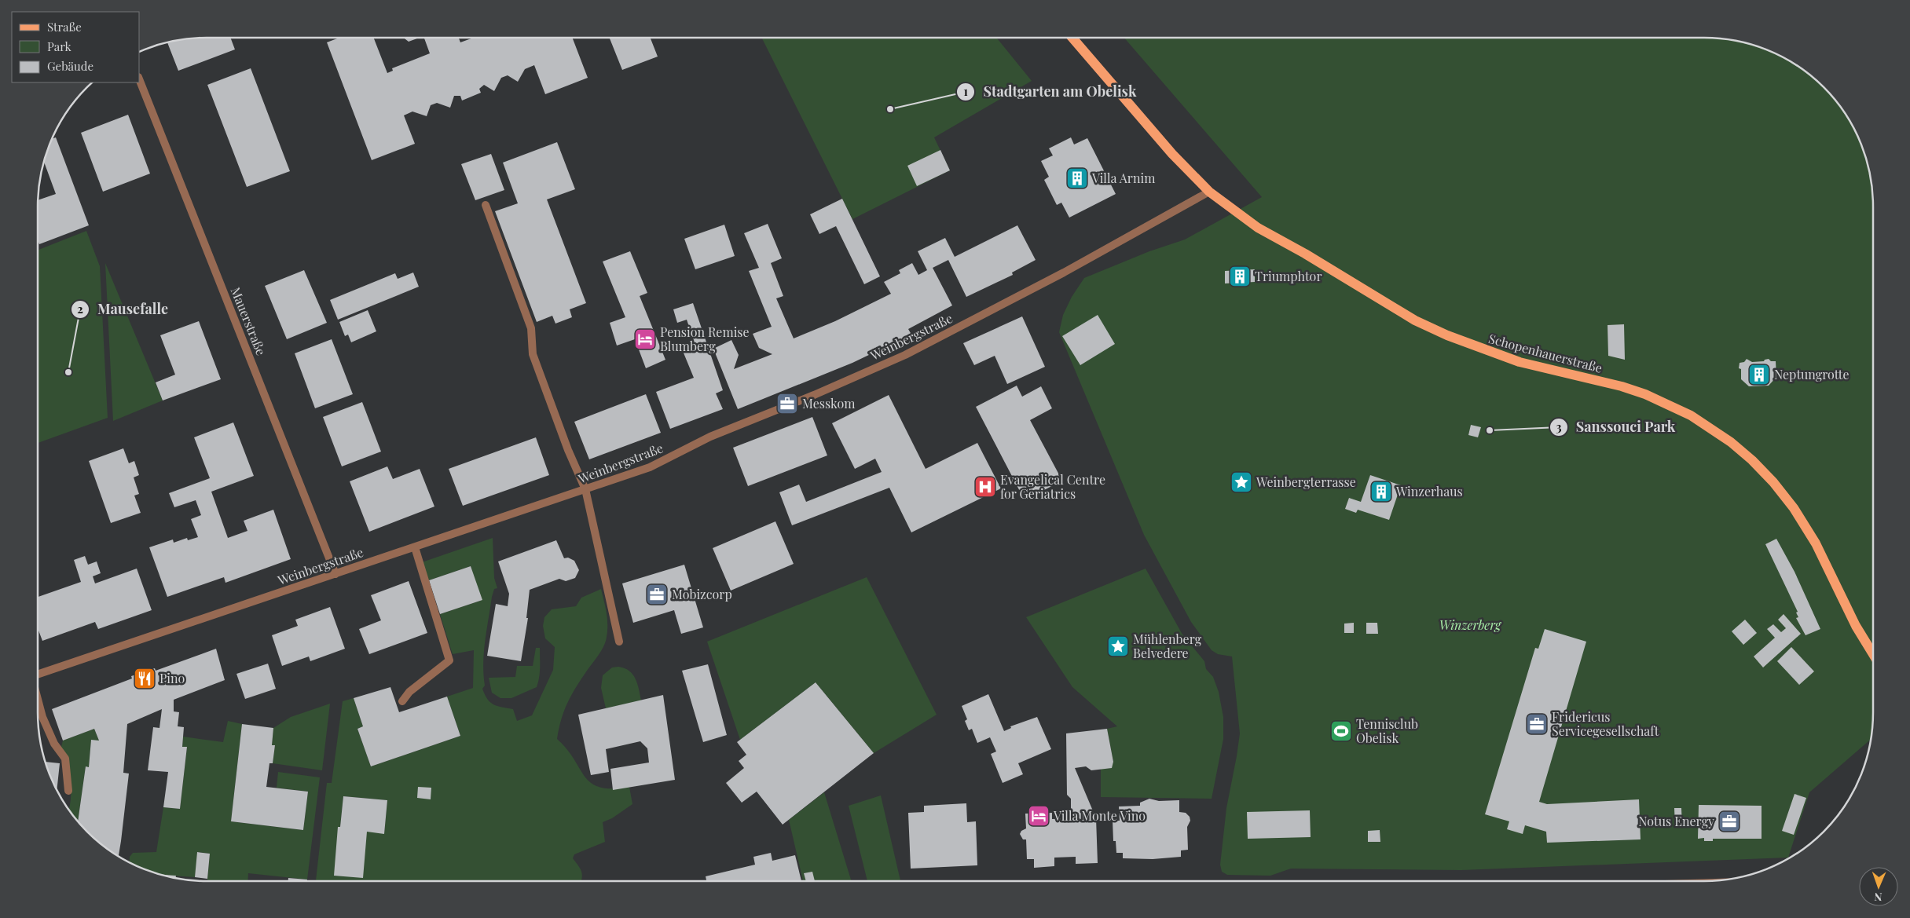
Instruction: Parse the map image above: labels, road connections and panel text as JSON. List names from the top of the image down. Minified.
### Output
{"streets":{"main road":["Schopenhauerstraße"],"street":["Mauerstraße","Weinbergstraße"]},"crossings":[["Mauerstraße","Weinbergstraße"],["Weinbergstraße","Schopenhauerstraße"]],"parks":["Winzerberg"],"places":{"other":["Stadtgarten am Obelisk","Mausefalle","Sanssouci Park"],"building":["Villa Arnim","Triumphtor","Neptungrotte","Winzerhaus"],"hotel":["Pension Remise Blumberg","Villa Monte Vino"],"office":["Messkom","Mobizcorp","Fridericus Servicegesellschaft","Notus Energy"],"place":["Weinbergterrasse","Mühlenberg Belvedere"],"hospital":["Evangelical Centre for Geriatrics"],"restaurant":["Pino"],"sports":["Tennisclub Obelisk"]},"legend":["Straße","Park","Gebäude"],"north":"bottom"}
